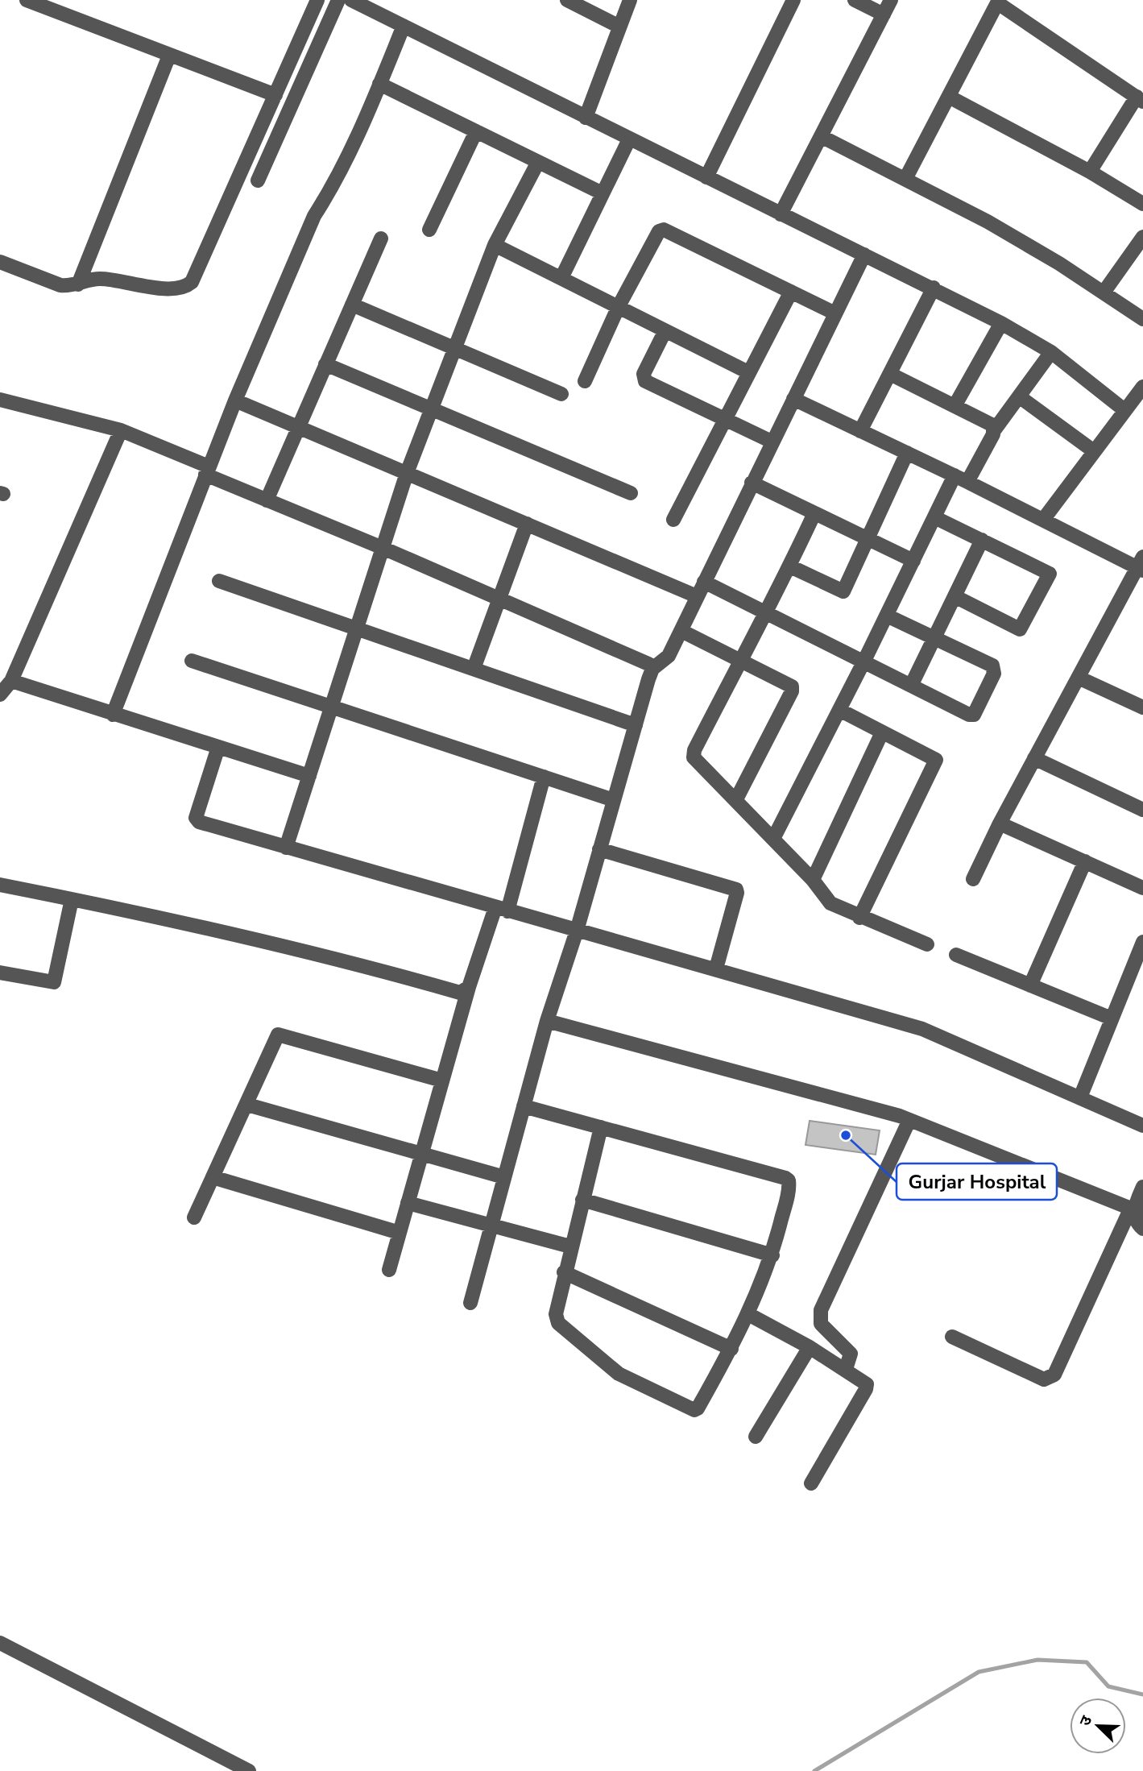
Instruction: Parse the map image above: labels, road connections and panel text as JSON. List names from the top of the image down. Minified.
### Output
{"places":["Gurjar Hospital"],"north":"top left"}
